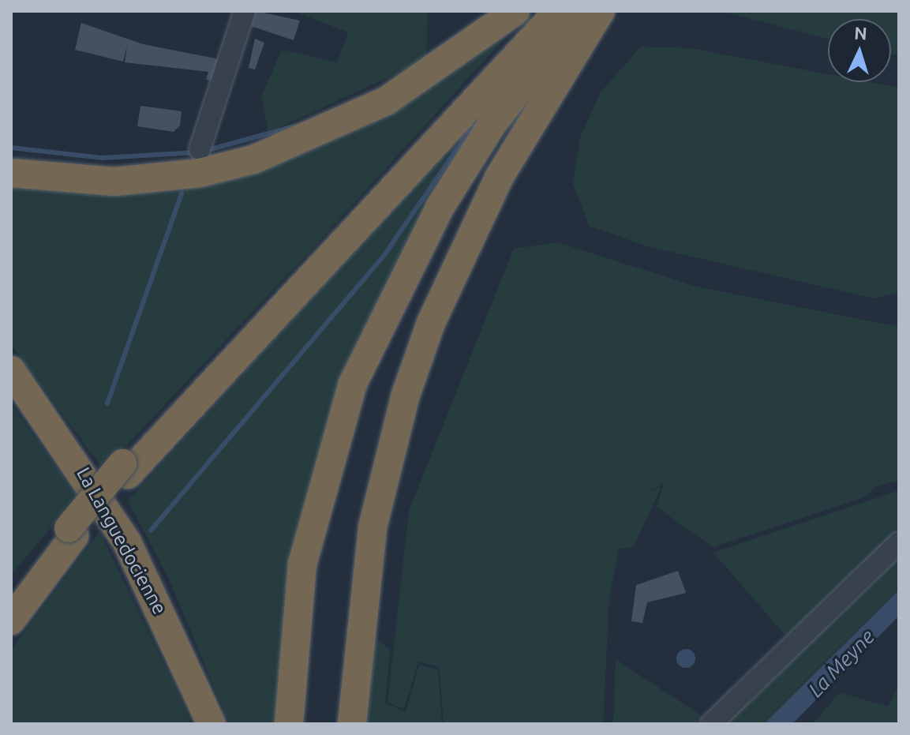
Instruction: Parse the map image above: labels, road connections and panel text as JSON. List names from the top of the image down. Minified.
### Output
{"streets":{"highway":["La Languedocienne"]},"water":["La Meyne"],"north":"top"}
